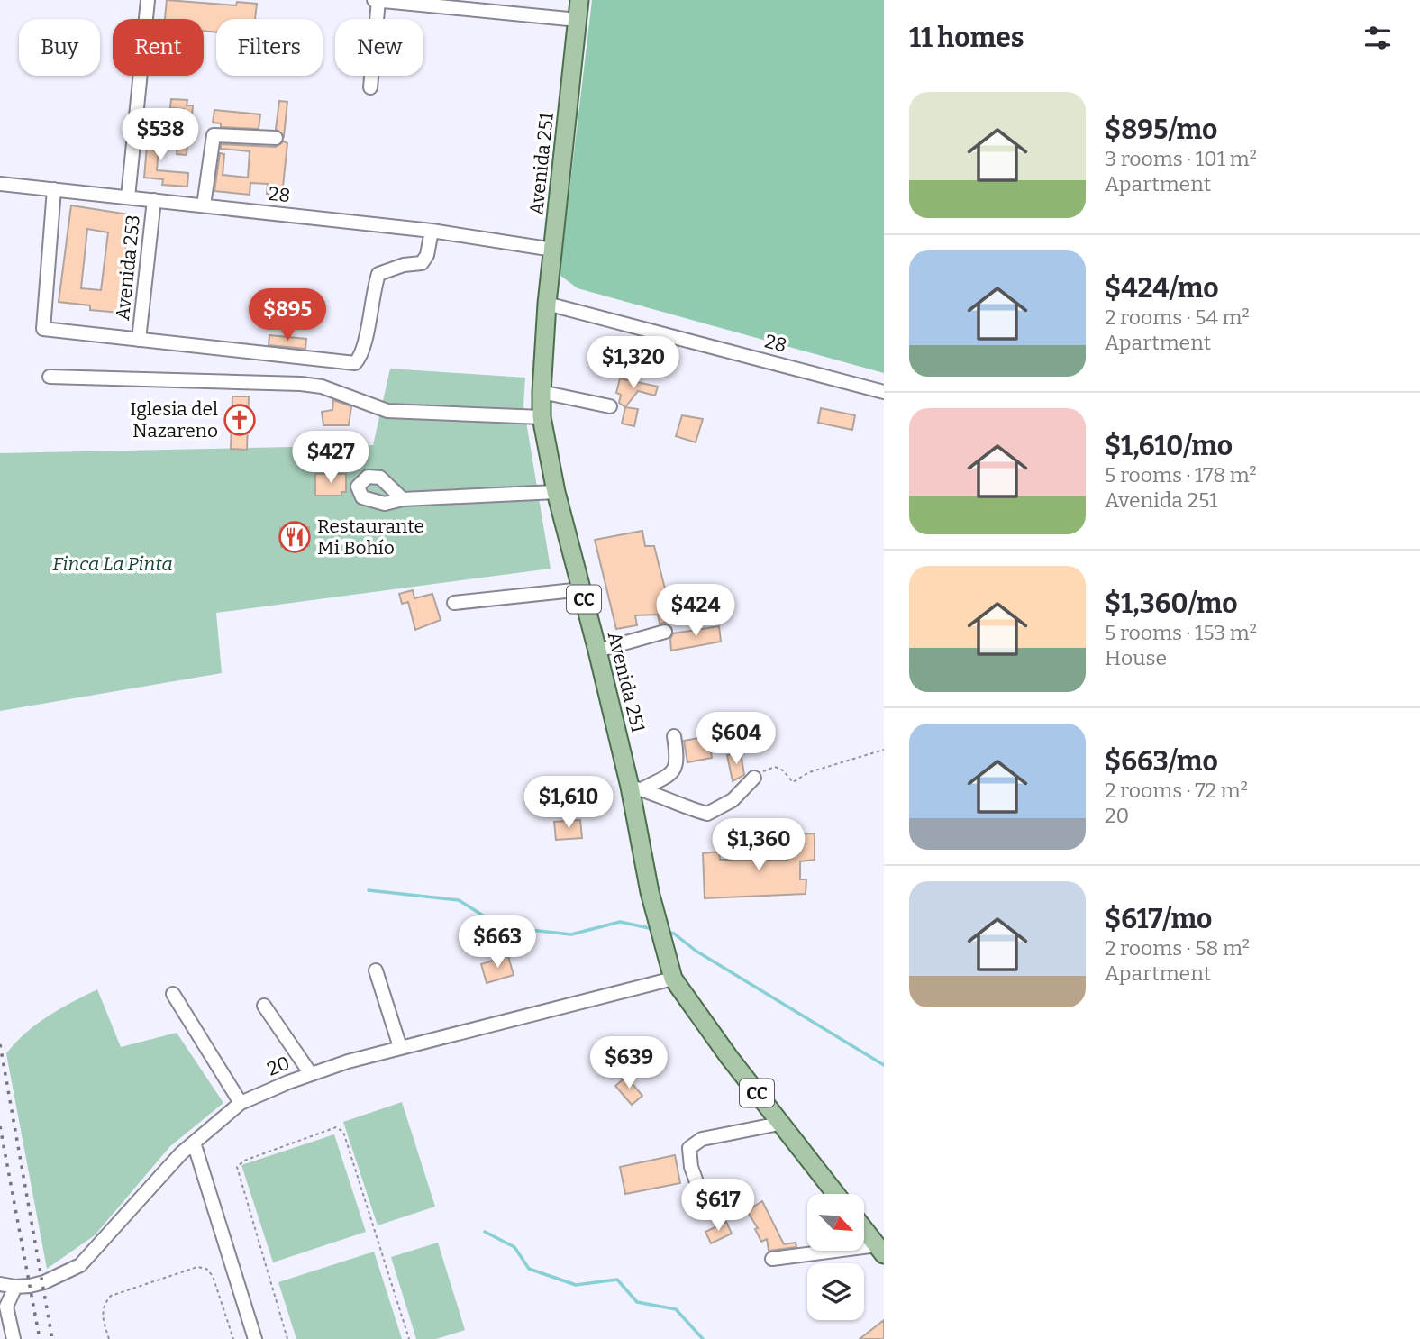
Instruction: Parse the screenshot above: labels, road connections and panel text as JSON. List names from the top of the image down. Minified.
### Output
{"streets":{"main road":["Avenida 251","CC"],"street":["28","Avenida 253","20"]},"crossings":[["Avenida 251","28"],["Avenida 251","20"],["28","Avenida 253"]],"parks":["Finca La Pinta"],"places":{"church":["Iglesia del Nazareno"],"restaurant":["Restaurante Mi Bohío"]},"north":"bottom right","page":{"heading":"11 homes","chip":["Buy","Rent","Filters","New"],"list":[{"name":"$895/mo","note":"3 rooms · 101 m² · Apartment"},{"name":"$424/mo","note":"2 rooms · 54 m² · Apartment"},{"name":"$1,610/mo","note":"5 rooms · 178 m² · Avenida 251"},{"name":"$1,360/mo","note":"5 rooms · 153 m² · House"},{"name":"$663/mo","note":"2 rooms · 72 m² · 20"},{"name":"$617/mo","note":"2 rooms · 58 m² · Apartment"}],"price":["$538","$895","$1,320","$427","$424","$604","$1,610","$1,360","$663","$639","$617"]}}
